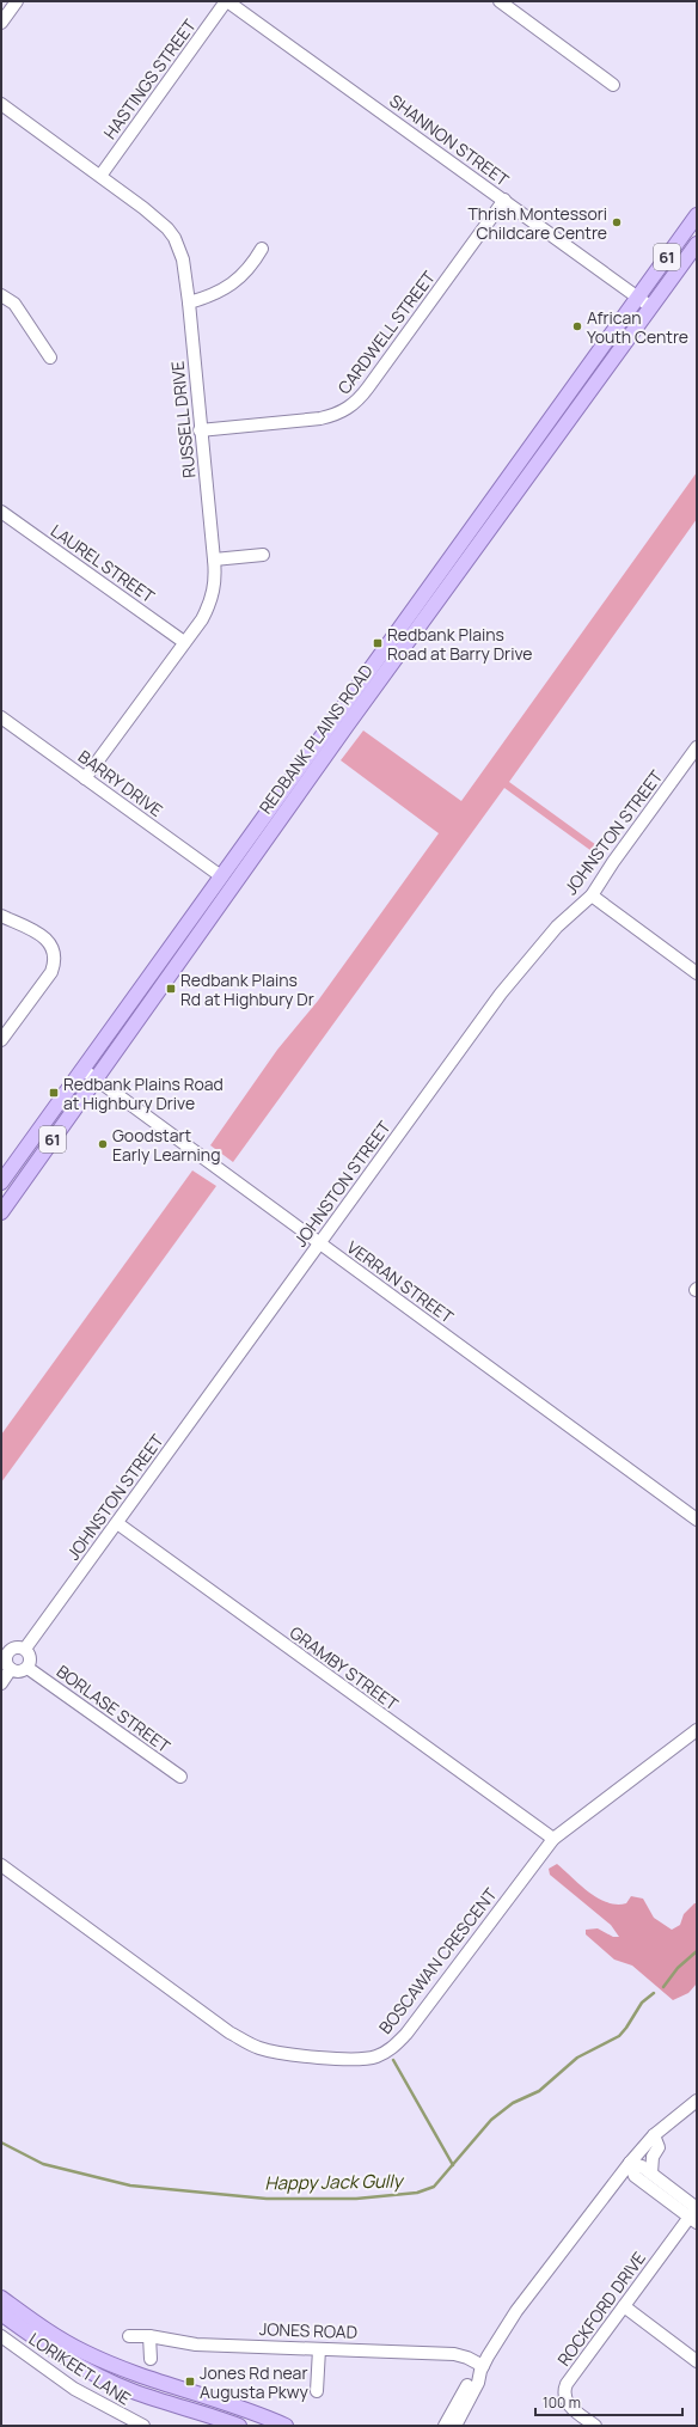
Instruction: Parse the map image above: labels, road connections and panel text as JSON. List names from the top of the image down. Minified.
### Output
{"streets":{"main road":["61","REDBANK PLAINS ROAD"],"street":["HASTINGS STREET","SHANNON STREET","CARDWELL STREET","RUSSELL DRIVE","LAUREL STREET","BARRY DRIVE","JOHNSTON STREET","VERRAN STREET","GRAMBY STREET","BORLASE STREET","BOSCAWAN CRESCENT","ROCKFORD DRIVE","JONES ROAD","LORIKEET LANE"]},"crossings":[["HASTINGS STREET","SHANNON STREET"],["HASTINGS STREET","RUSSELL DRIVE"],["SHANNON STREET","CARDWELL STREET"],["SHANNON STREET","REDBANK PLAINS ROAD"],["CARDWELL STREET","RUSSELL DRIVE"],["RUSSELL DRIVE","LAUREL STREET"],["RUSSELL DRIVE","BARRY DRIVE"],["REDBANK PLAINS ROAD","BARRY DRIVE"],["REDBANK PLAINS ROAD","VERRAN STREET"],["JOHNSTON STREET","VERRAN STREET"],["JOHNSTON STREET","GRAMBY STREET"],["JOHNSTON STREET","BORLASE STREET"],["GRAMBY STREET","BOSCAWAN CRESCENT"]],"water":["Happy Jack Gully"],"places":{"other":["Thrish Montessori Childcare Centre","African Youth Centre","Goodstart Early Learning"],"transit":["Redbank Plains Road at Barry Drive","Redbank Plains Rd at Highbury Dr","Redbank Plains Road at Highbury Drive","Jones Rd near Augusta Pkwy"]},"scale_bar":"100 m"}
